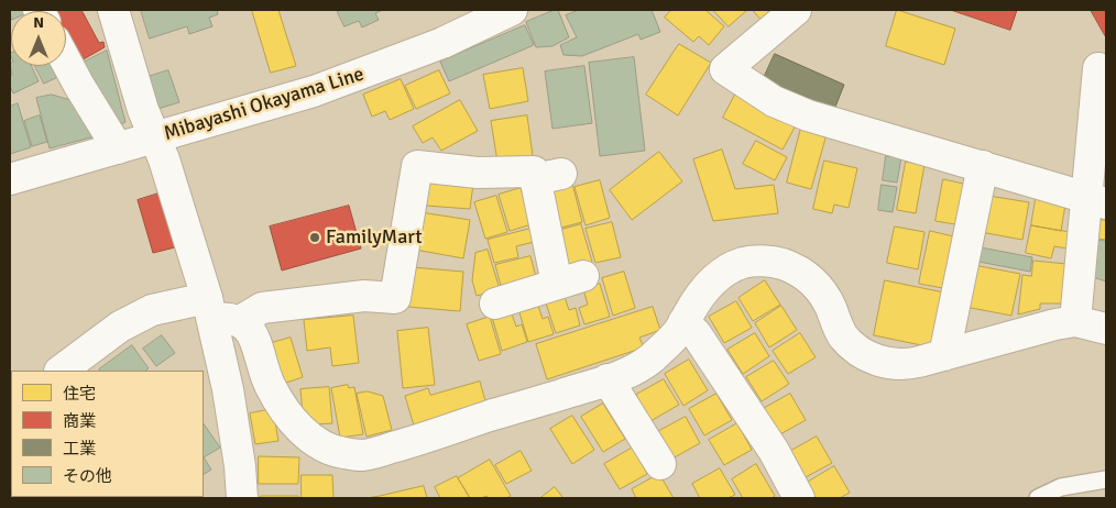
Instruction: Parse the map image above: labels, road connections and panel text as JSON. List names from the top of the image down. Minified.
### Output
{"streets":{"street":["Mibayashi Okayama Line"]},"places":["FamilyMart"],"legend":["住宅","商業","工業","その他"],"north":"top"}
